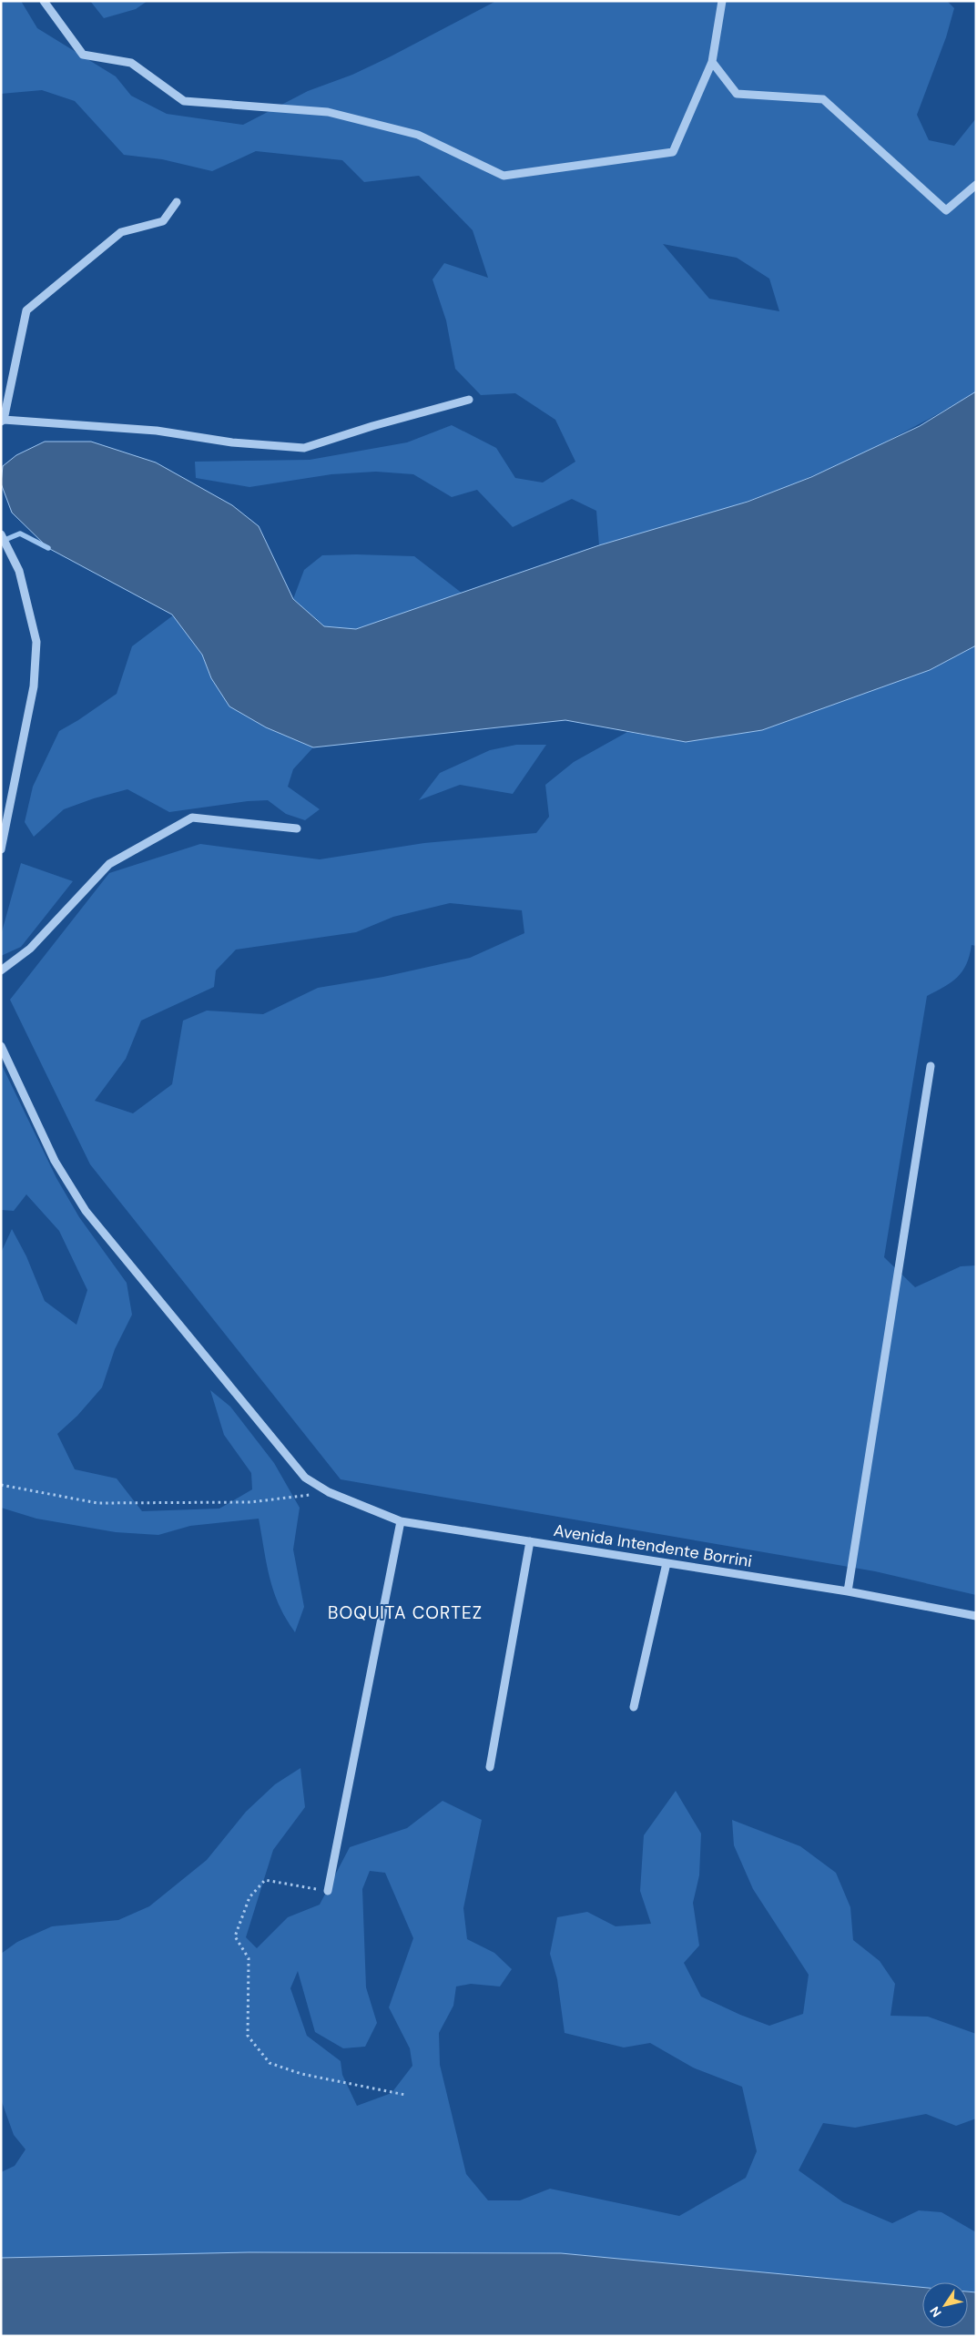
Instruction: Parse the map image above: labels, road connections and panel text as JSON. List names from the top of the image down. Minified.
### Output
{"streets":{"street":["Avenida Intendente Borrini"]},"districts":["BOQUITA CORTEZ"],"north":"bottom left"}
